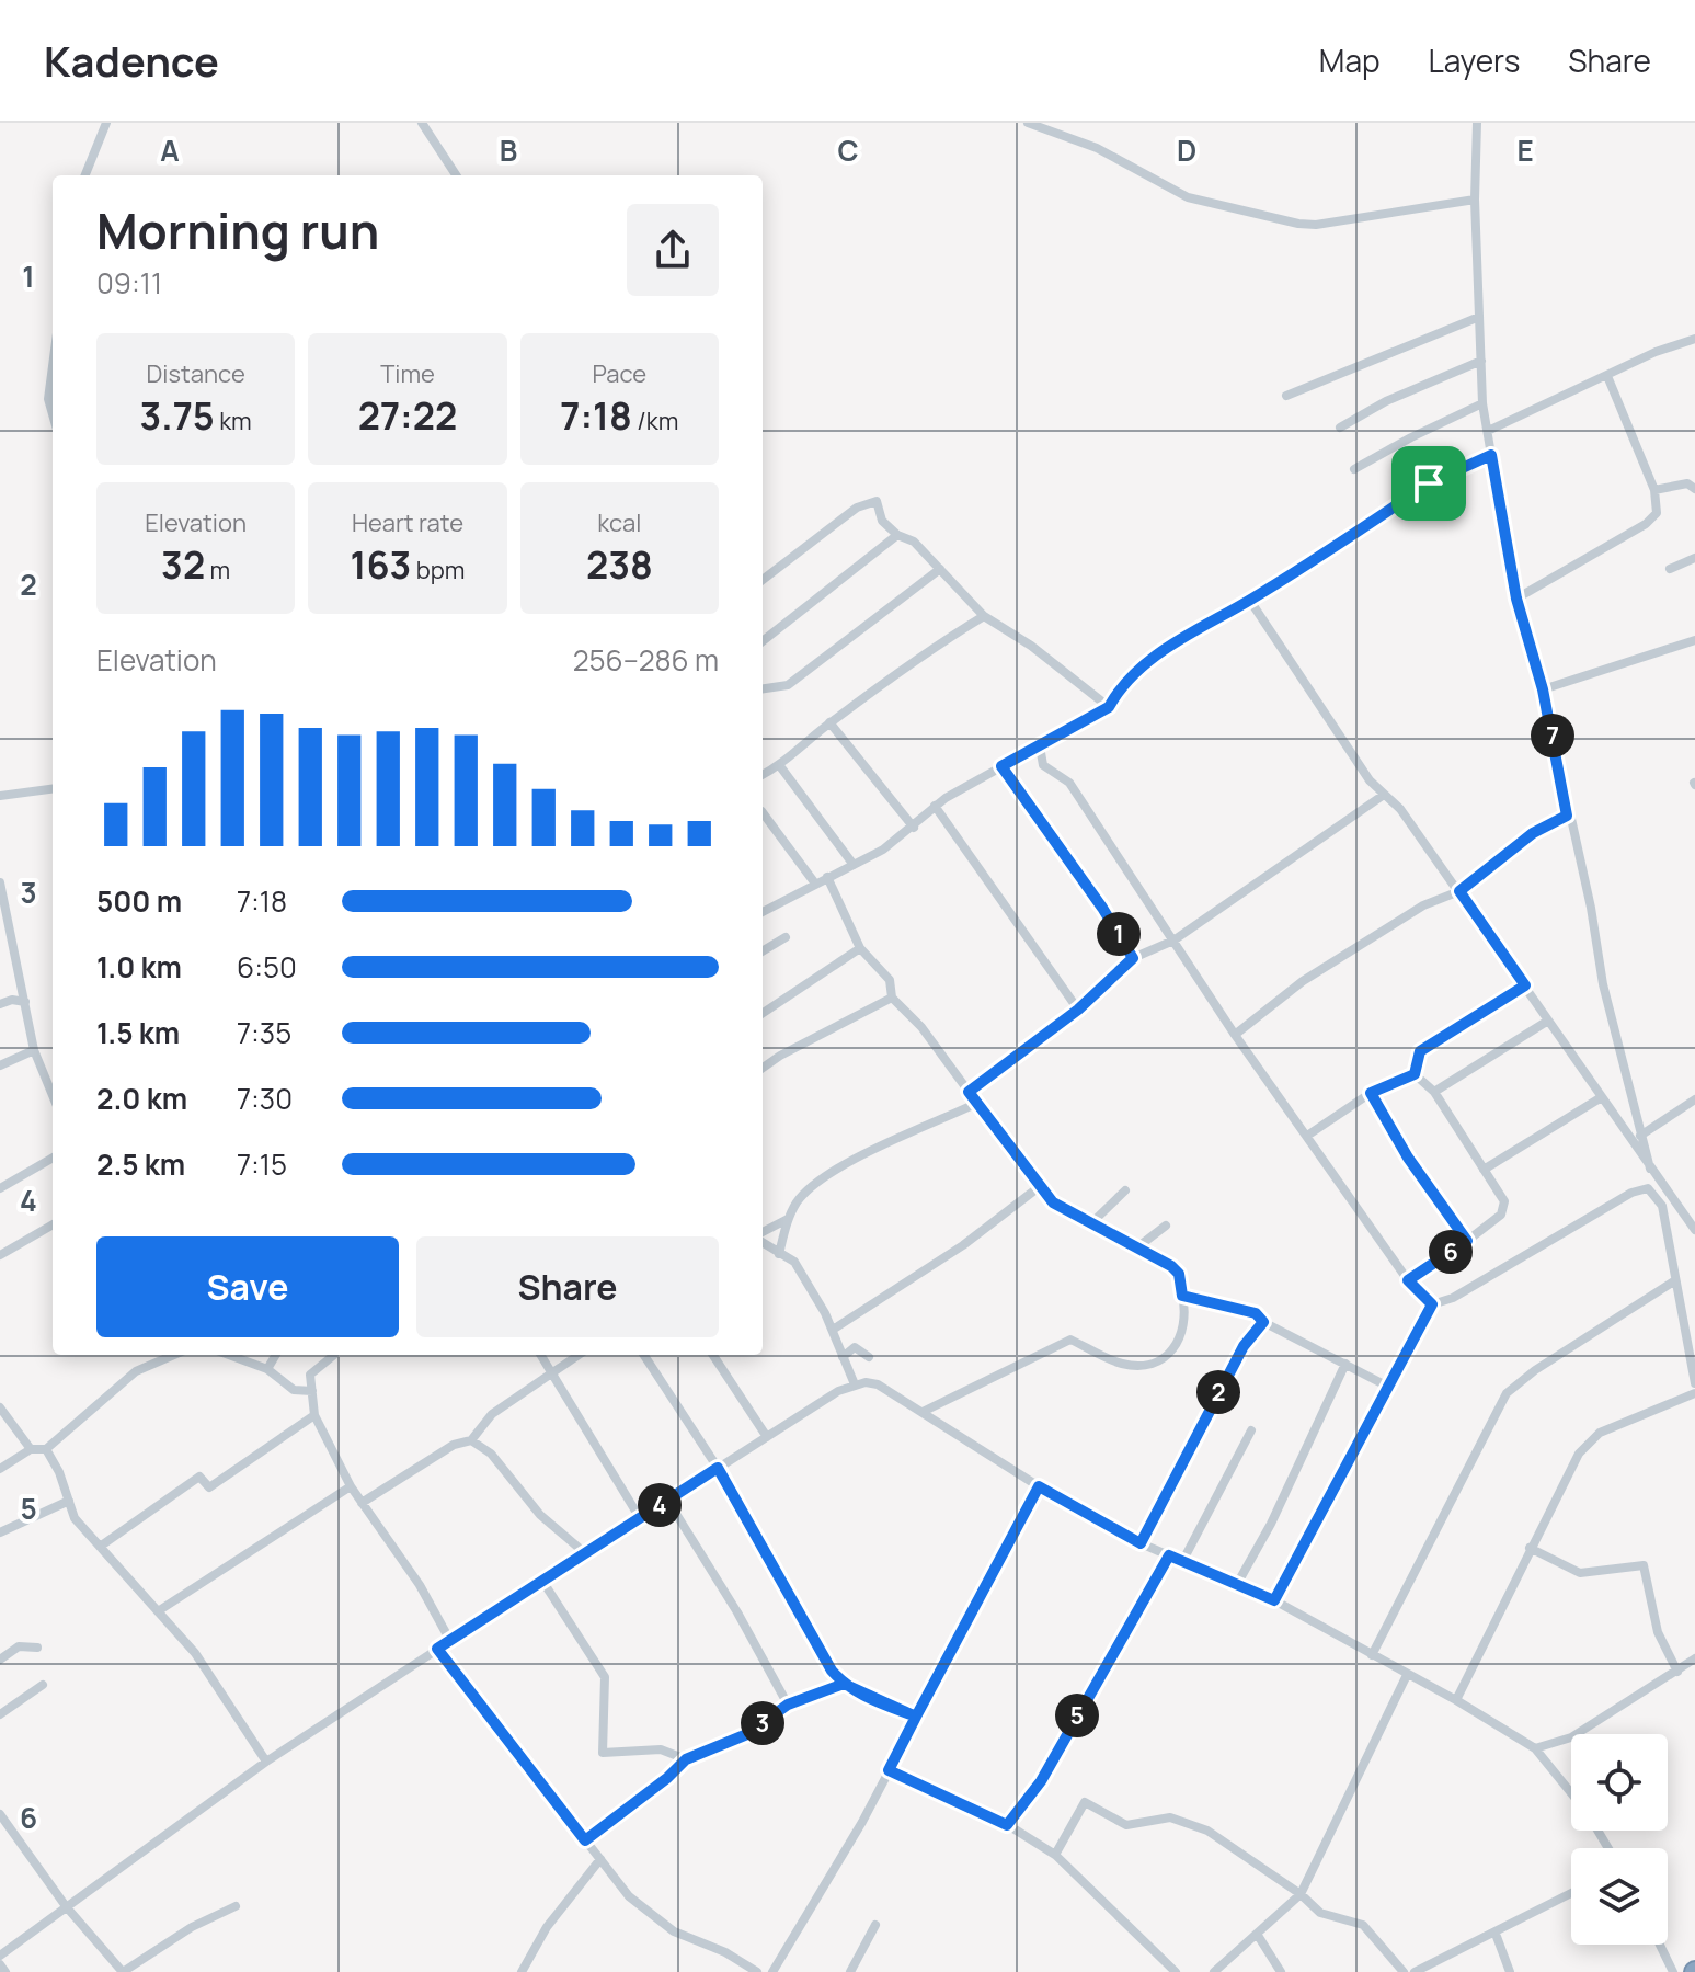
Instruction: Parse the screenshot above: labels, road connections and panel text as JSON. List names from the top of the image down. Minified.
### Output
{"page":{"header":"Kadence","nav":["Map","Layers","Share"],"heading":["Morning run","09:11"],"stats":[["Distance","3.75 km"],["Time","27:22"],["Pace","7:18 /km"],["Elevation","32 m"],["Heart rate","163 bpm"],["kcal","238"]],"chart":["Elevation","256–286 m"],"pins":["7","1","6","2","4","5","3"],"list":[{"name":"500 m","note":"7:18"},{"name":"1.0 km","note":"6:50"},{"name":"1.5 km","note":"7:35"},{"name":"2.0 km","note":"7:30"},{"name":"2.5 km","note":"7:15"}],"buttons":["Save","Share"]},"grid":{"columns":["A","B","C","D","E"],"rows":["1","2","3","4","5","6"]}}
